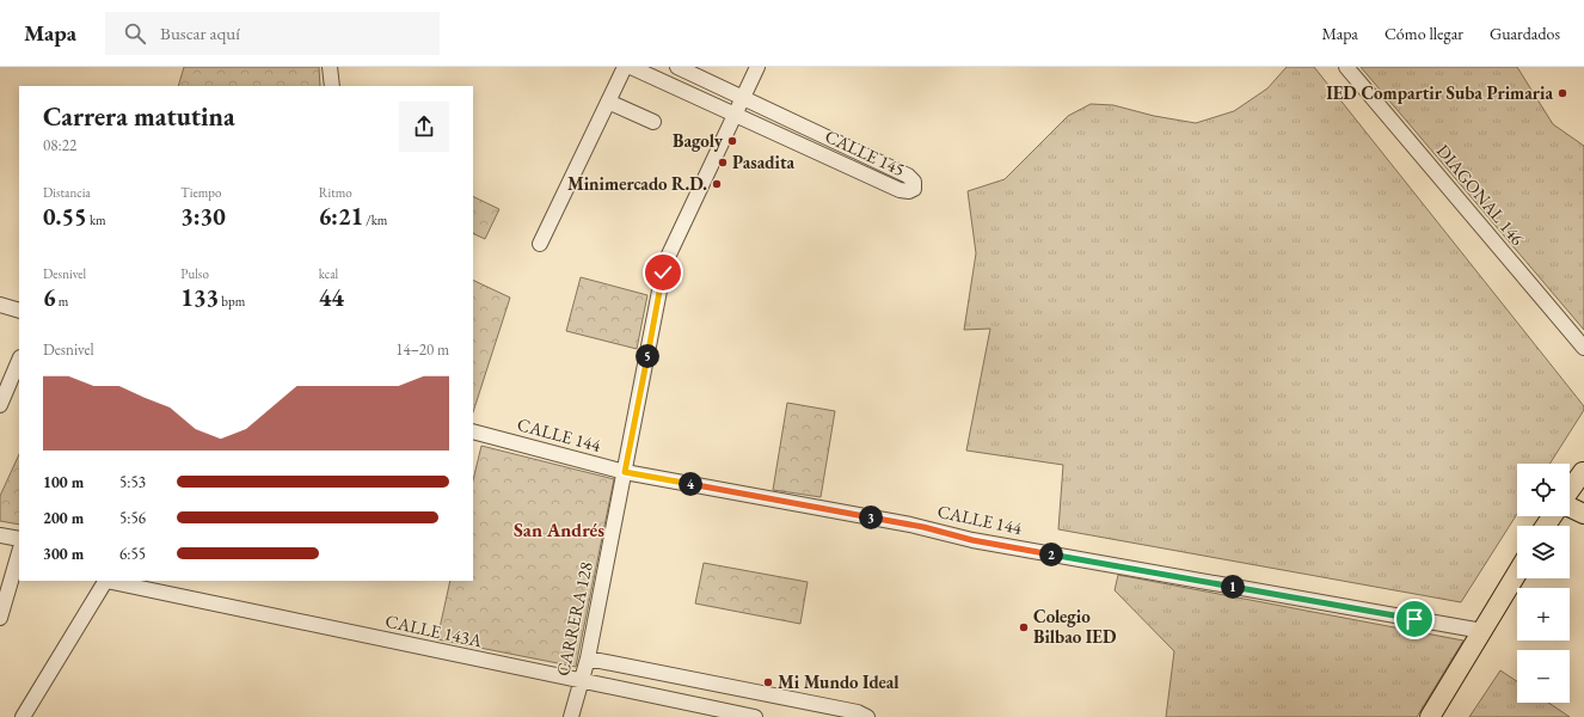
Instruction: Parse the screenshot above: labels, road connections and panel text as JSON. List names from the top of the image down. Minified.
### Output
{"streets":{"street":["CALLE 145","DIAGONAL 146","CALLE 144","CARRERA 128","CALLE 143A"]},"crossings":[["CALLE 145","CARRERA 128"],["CALLE 144","CARRERA 128"],["CARRERA 128","CALLE 143A"]],"districts":["San Andrés"],"places":["IED Compartir Suba Primaria","Bagoly","Pasadita","Minimercado R.D.","Colegio Bilbao IED","Mi Mundo Ideal"],"page":{"header":"Mapa","search":"Buscar aquí","nav":["Mapa","Cómo llegar","Guardados"],"heading":["Carrera matutina","08:22"],"stats":[["Distancia","0.55 km"],["Tiempo","3:30"],["Ritmo","6:21 /km"],["Desnivel","6 m"],["Pulso","133 bpm"],["kcal","44"]],"chart":["Desnivel","14–20 m"],"pins":["5","4","3","2","1"],"map_buttons":["+","−"],"list":[{"name":"100 m","note":"5:53"},{"name":"200 m","note":"5:56"},{"name":"300 m","note":"6:55"}]}}
